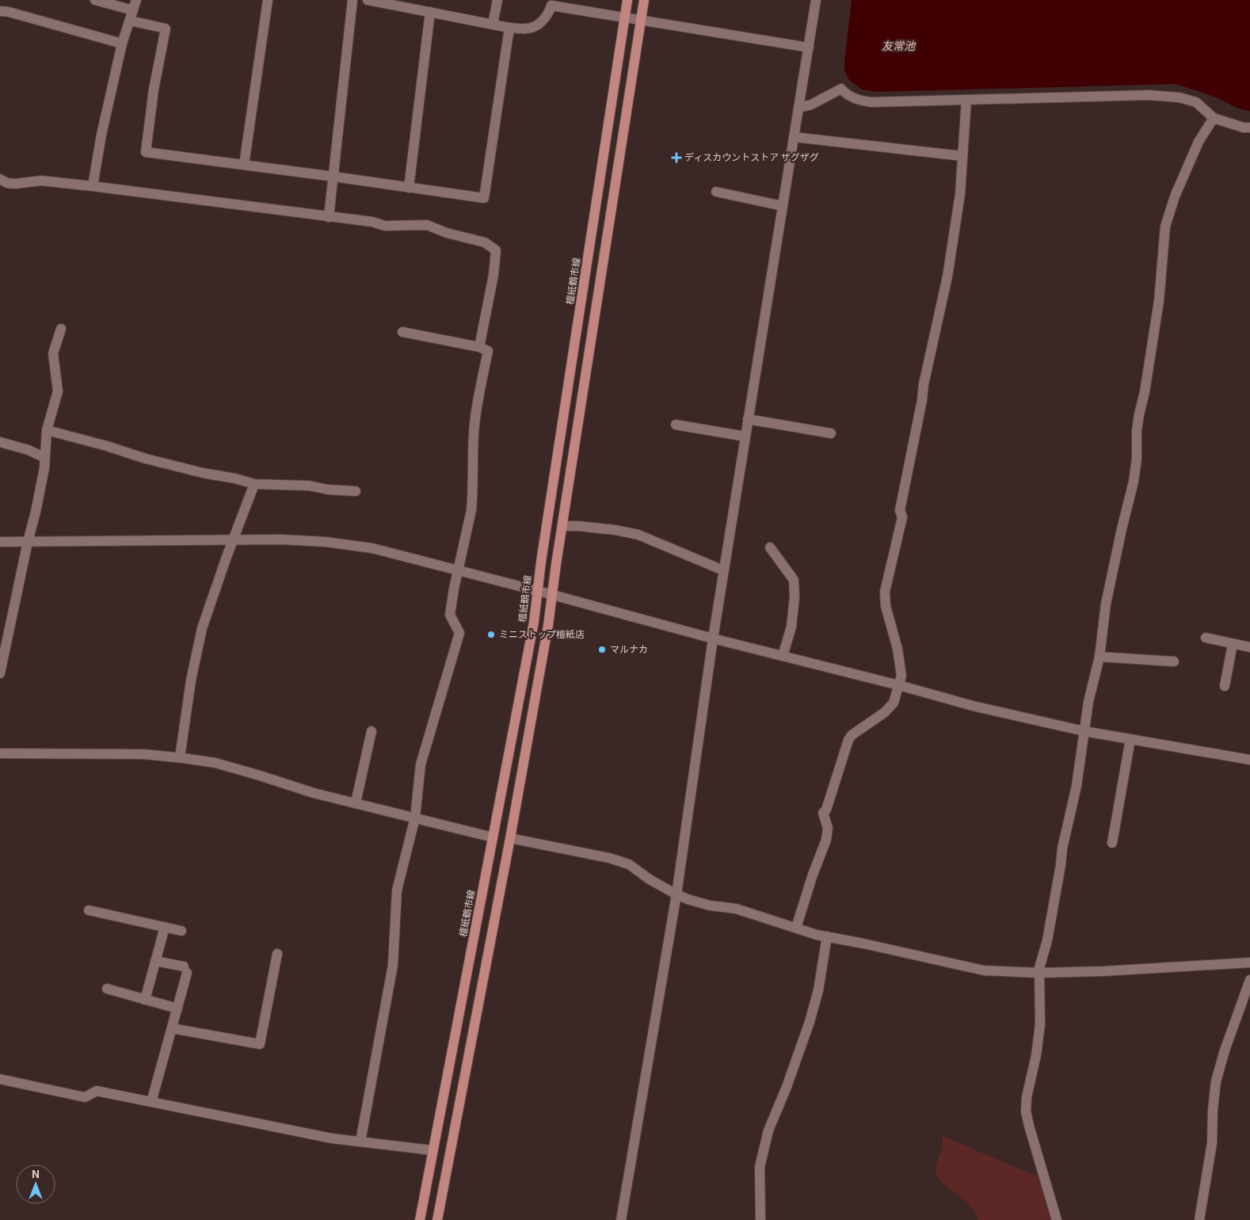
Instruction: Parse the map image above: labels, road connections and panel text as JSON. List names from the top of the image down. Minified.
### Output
{"streets":{"main road":["檀紙鶴市線"]},"water":["友常池"],"places":{"health":["ディスカウントストア ザグザグ"],"other":["ミニストップ檀紙店","マルナカ"]},"north":"top"}
